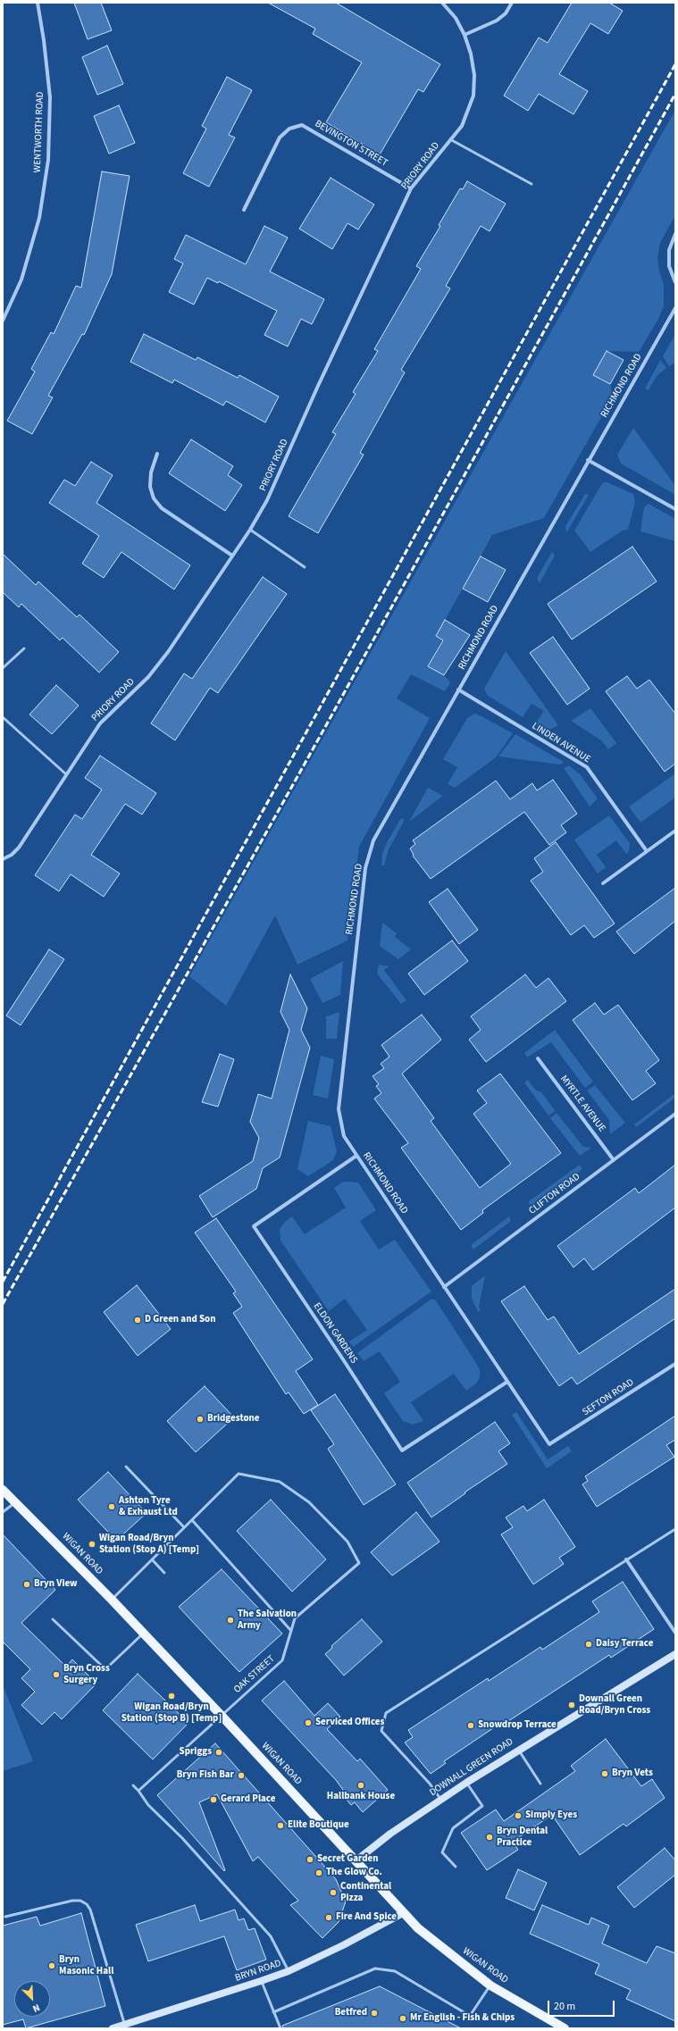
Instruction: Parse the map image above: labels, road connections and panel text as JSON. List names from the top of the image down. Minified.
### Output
{"streets":{"main road":["WIGAN ROAD","DOWNALL GREEN ROAD","BRYN ROAD"],"street":["WENTWORTH ROAD","BEVINGTON STREET","PRIORY ROAD","RICHMOND ROAD","LINDEN AVENUE","MYRTLE AVENUE","CLIFTON ROAD","ELDON GARDENS","SEFTON ROAD"],"lane":["OAK STREET"]},"crossings":[["BEVINGTON STREET","PRIORY ROAD"],["RICHMOND ROAD","LINDEN AVENUE"],["RICHMOND ROAD","CLIFTON ROAD"],["RICHMOND ROAD","ELDON GARDENS"],["RICHMOND ROAD","SEFTON ROAD"],["MYRTLE AVENUE","CLIFTON ROAD"],["WIGAN ROAD","OAK STREET"],["WIGAN ROAD","DOWNALL GREEN ROAD"],["WIGAN ROAD","BRYN ROAD"]],"places":["D Green and Son","Bridgestone","Ashton Tyre & Exhaust Ltd","Wigan Road/Bryn Station (Stop A) [Temp]","Bryn View","The Salvation Army","Daisy Terrace","Bryn Cross Surgery","Wigan Road/Bryn Station (Stop B) [Temp]","Downall Green Road/Bryn Cross","Serviced Offices","Snowdrop Terrace","Spriggs","Bryn Vets","Bryn Fish Bar","Hallbank House","Gerard Place","Simply Eyes","Elite Boutique","Bryn Dental Practice","Secret Garden","The Glow Co.","Continental Pizza","Fire And Spice","Bryn Masonic Hall","Betfred","Mr English - Fish & Chips"],"scale_bar":"20 m","north":"bottom right"}
